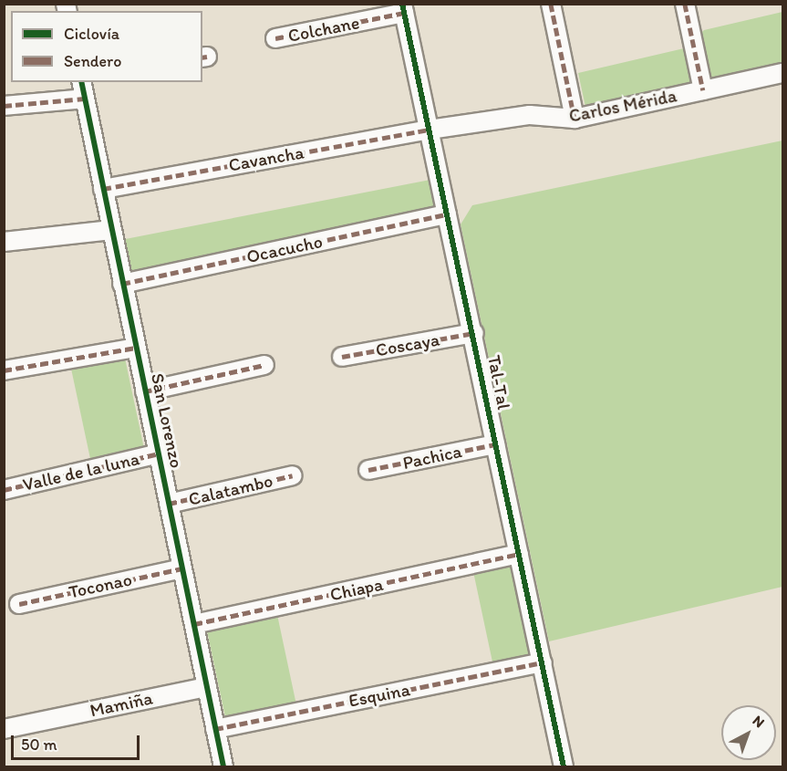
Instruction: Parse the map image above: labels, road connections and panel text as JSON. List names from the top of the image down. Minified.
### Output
{"streets":{"street":["Colchane","Carlos Mérida","Cavancha","Ocacucho","Coscaya","Tal-Tal","San Lorenzo","Pachica","Valle de la luna","Calatambo","Toconao","Chiapa","Esquina","Mamiña"]},"crossings":[["Colchane","Tal-Tal"],["Carlos Mérida","Cavancha"],["Carlos Mérida","Tal-Tal"],["Cavancha","Tal-Tal"],["Cavancha","San Lorenzo"],["Ocacucho","Tal-Tal"],["Ocacucho","San Lorenzo"],["Coscaya","Tal-Tal"],["Tal-Tal","Pachica"],["Tal-Tal","Chiapa"],["Tal-Tal","Esquina"],["San Lorenzo","Valle de la luna"],["San Lorenzo","Calatambo"],["San Lorenzo","Toconao"],["San Lorenzo","Chiapa"],["San Lorenzo","Esquina"],["San Lorenzo","Mamiña"]],"legend":["Ciclovía","Sendero"],"scale_bar":"50 m","north":"top right"}
